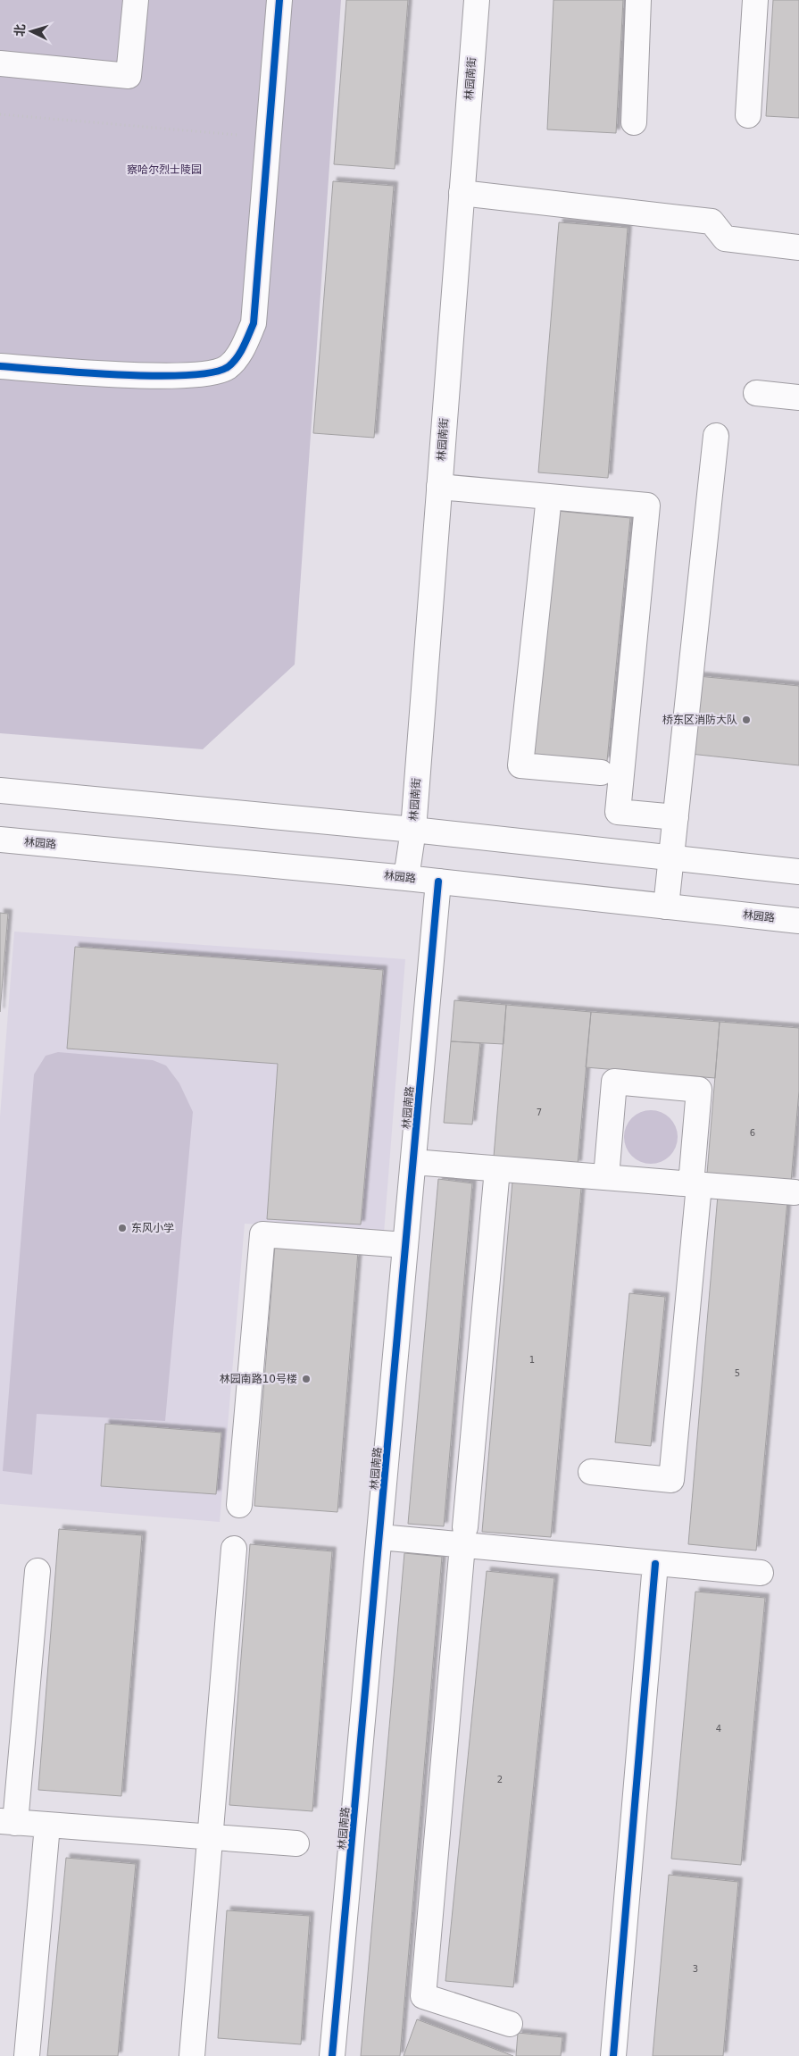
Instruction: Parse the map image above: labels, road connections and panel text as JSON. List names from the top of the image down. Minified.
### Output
{"streets":{"street":["林园南街","林园路","林园南路"]},"crossings":[["林园南街","林园路"],["林园路","林园南路"]],"parks":["察哈尔烈士陵园"],"places":["桥东区消防大队","东风小学","林园南路10号楼"],"house_numbers":["7","6","1","5","4","2","3"],"north":"left"}
